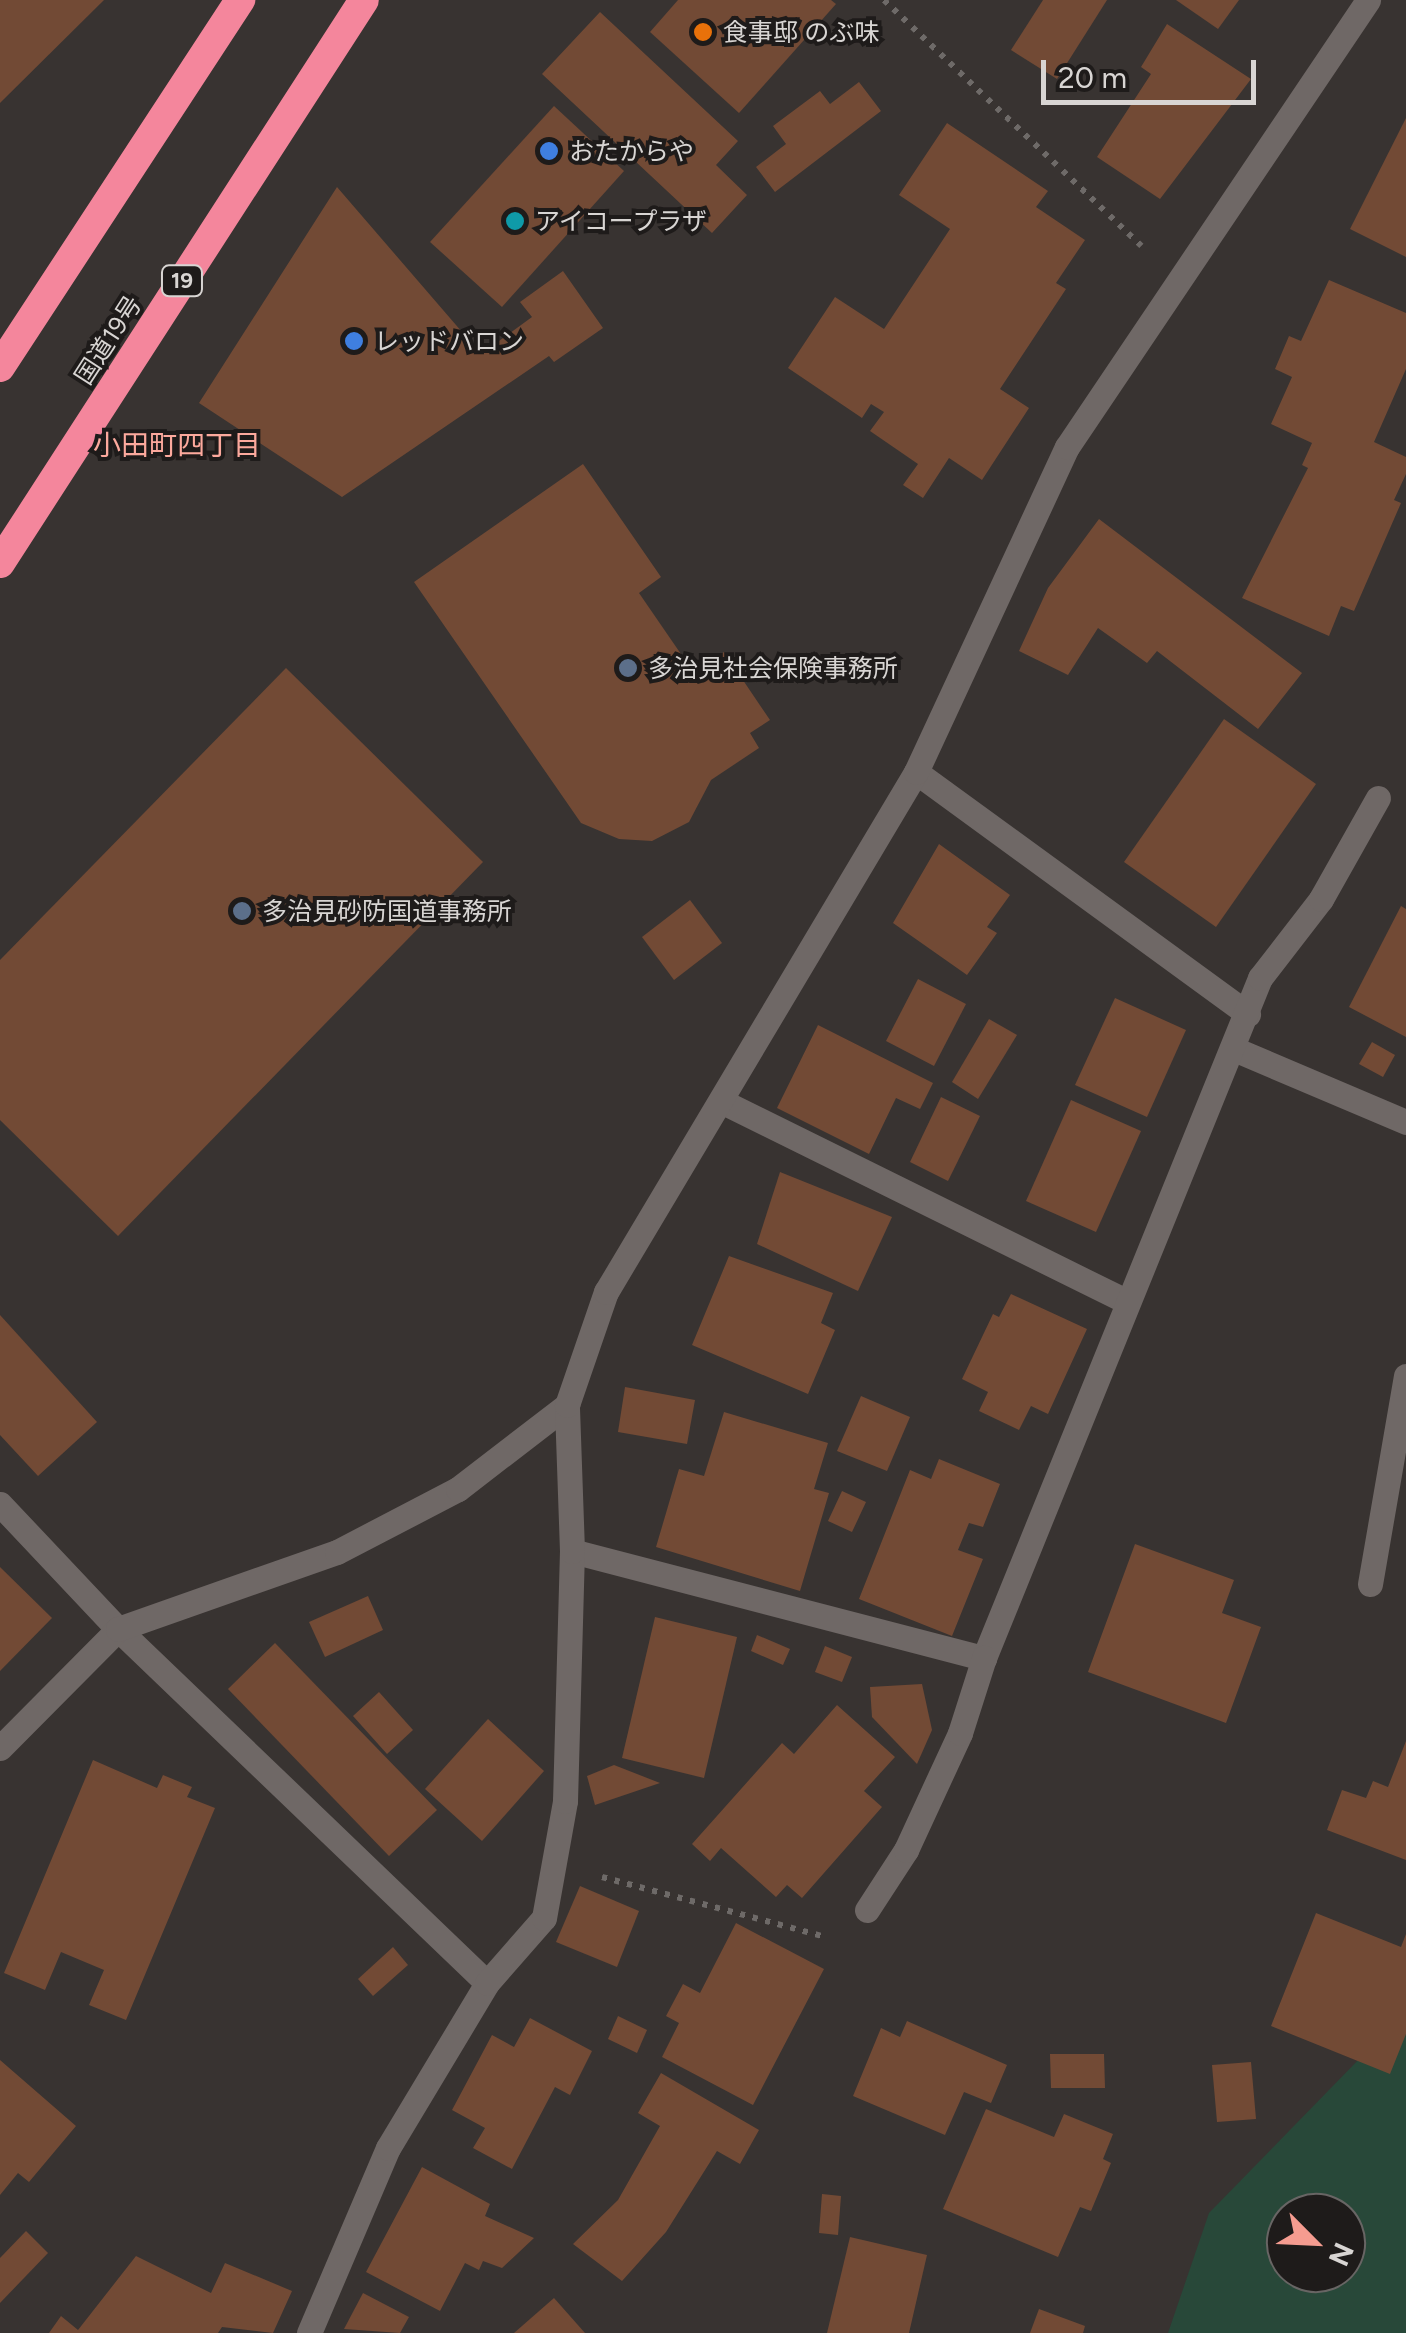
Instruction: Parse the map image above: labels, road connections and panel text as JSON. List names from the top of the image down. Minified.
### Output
{"streets":{"highway":["19","国道19号"]},"districts":["小田町四丁目"],"places":["食事邸 のぶ味","おたからや","アイコープラザ","レッドバロン","多治見社会保険事務所","多治見砂防国道事務所"],"scale_bar":"20 m","north":"bottom right"}
